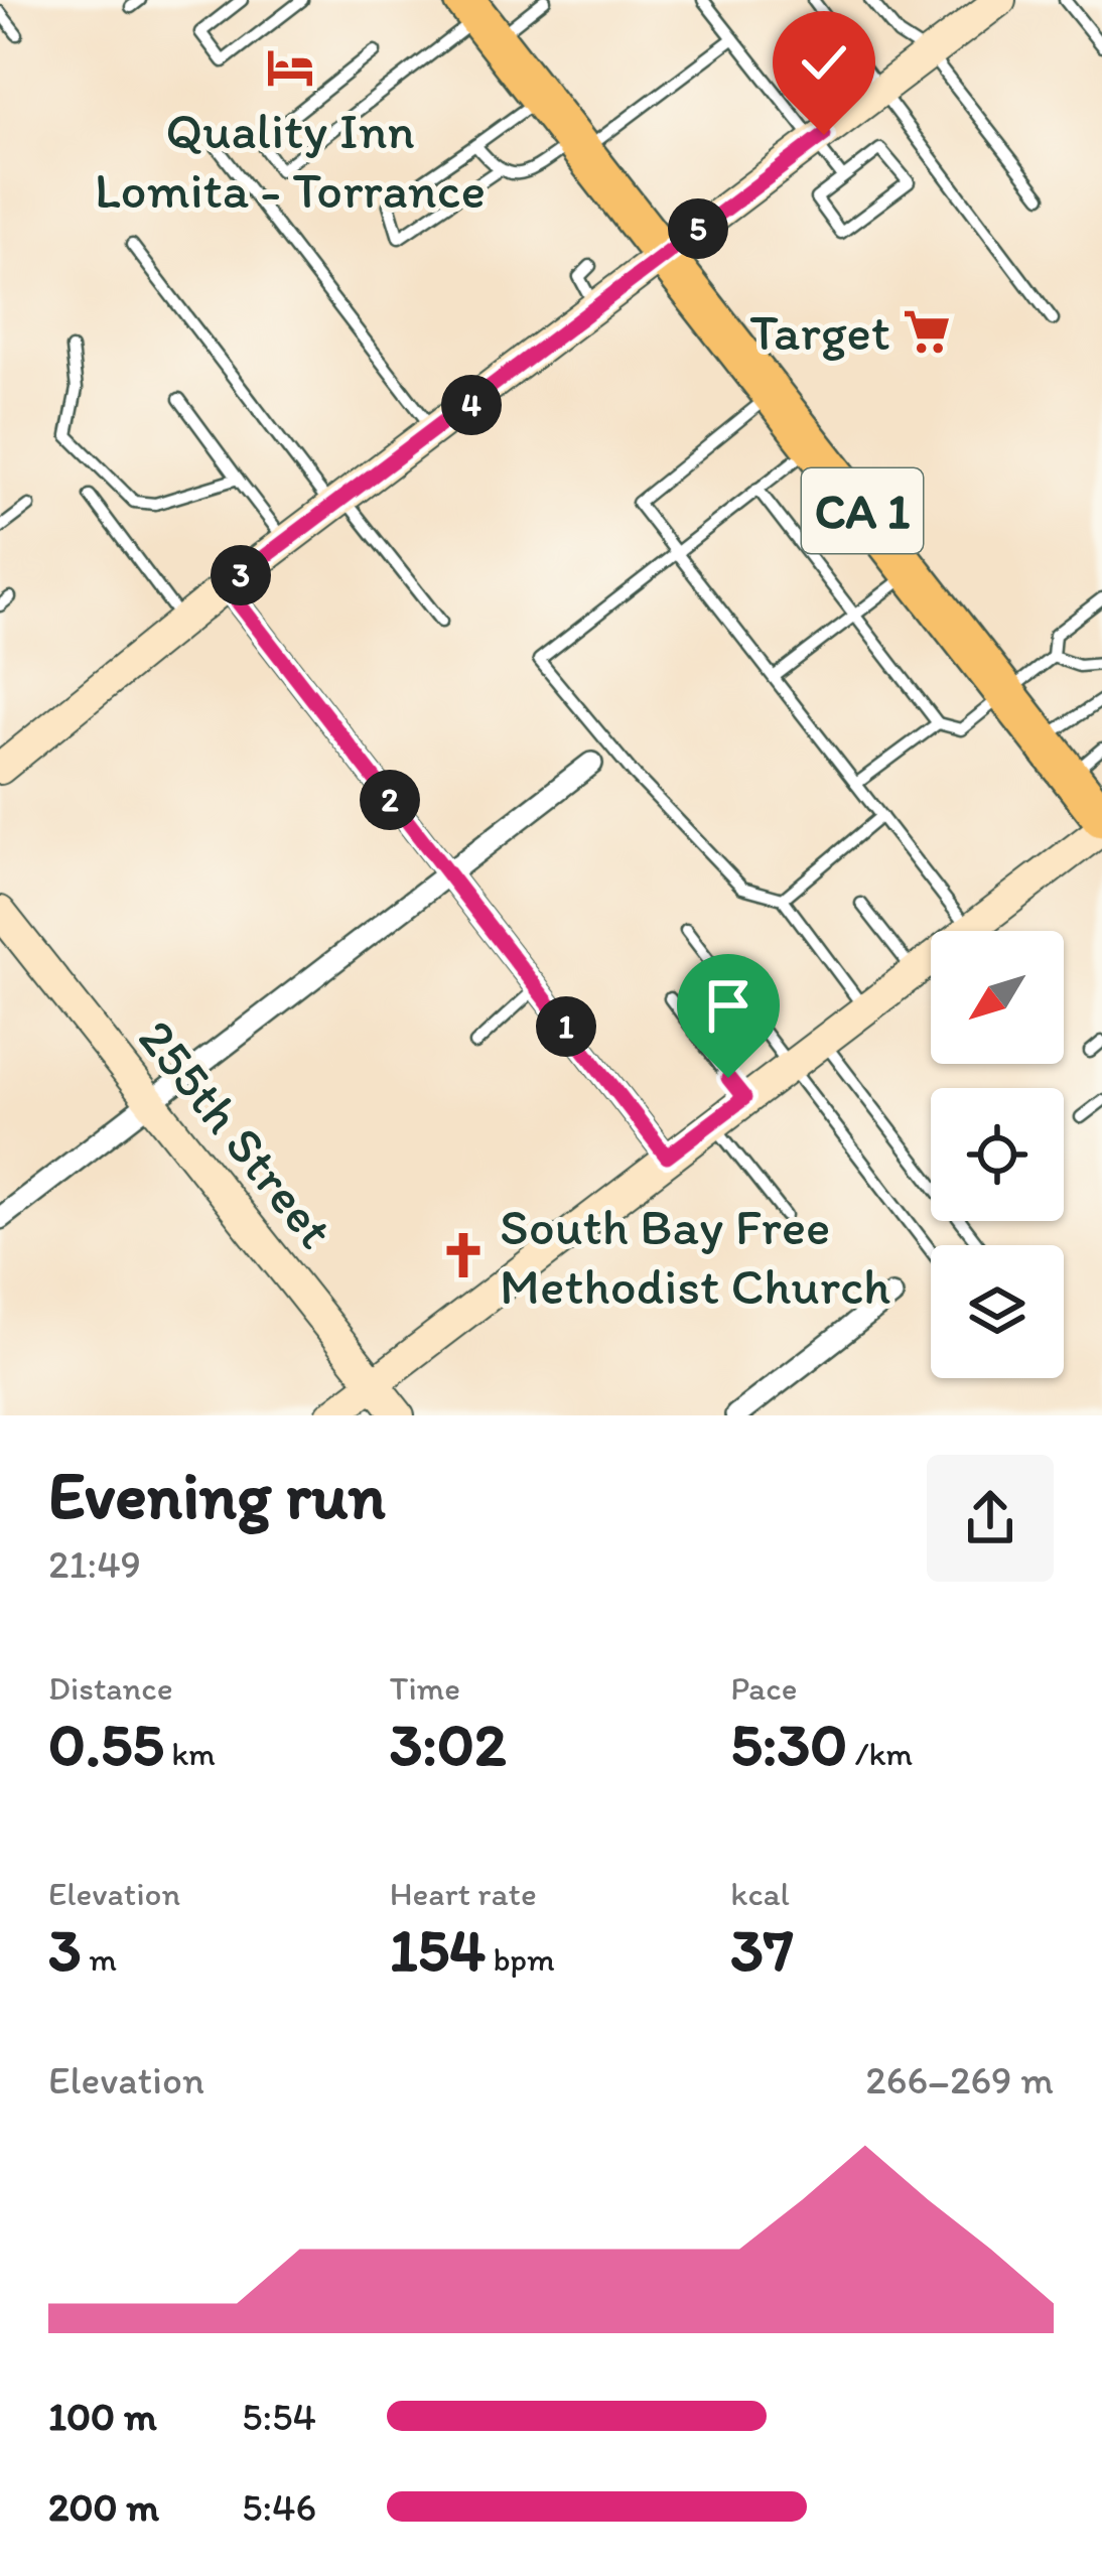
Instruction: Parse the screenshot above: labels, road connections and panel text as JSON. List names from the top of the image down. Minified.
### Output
{"streets":{"highway":["CA 1"],"street":["255th Street"]},"places":{"hotel":["Quality Inn Lomita - Torrance"],"supermarket":["Target"],"church":["South Bay Free Methodist Church"]},"north":"bottom left","page":{"pins":["5","4","3","2","1"],"heading":["Evening run","21:49"],"stats":[["Distance","0.55 km"],["Time","3:02"],["Pace","5:30 /km"],["Elevation","3 m"],["Heart rate","154 bpm"],["kcal","37"]],"chart":["Elevation","266–269 m"],"list":[{"name":"100 m","note":"5:54"},{"name":"200 m","note":"5:46"}]}}
